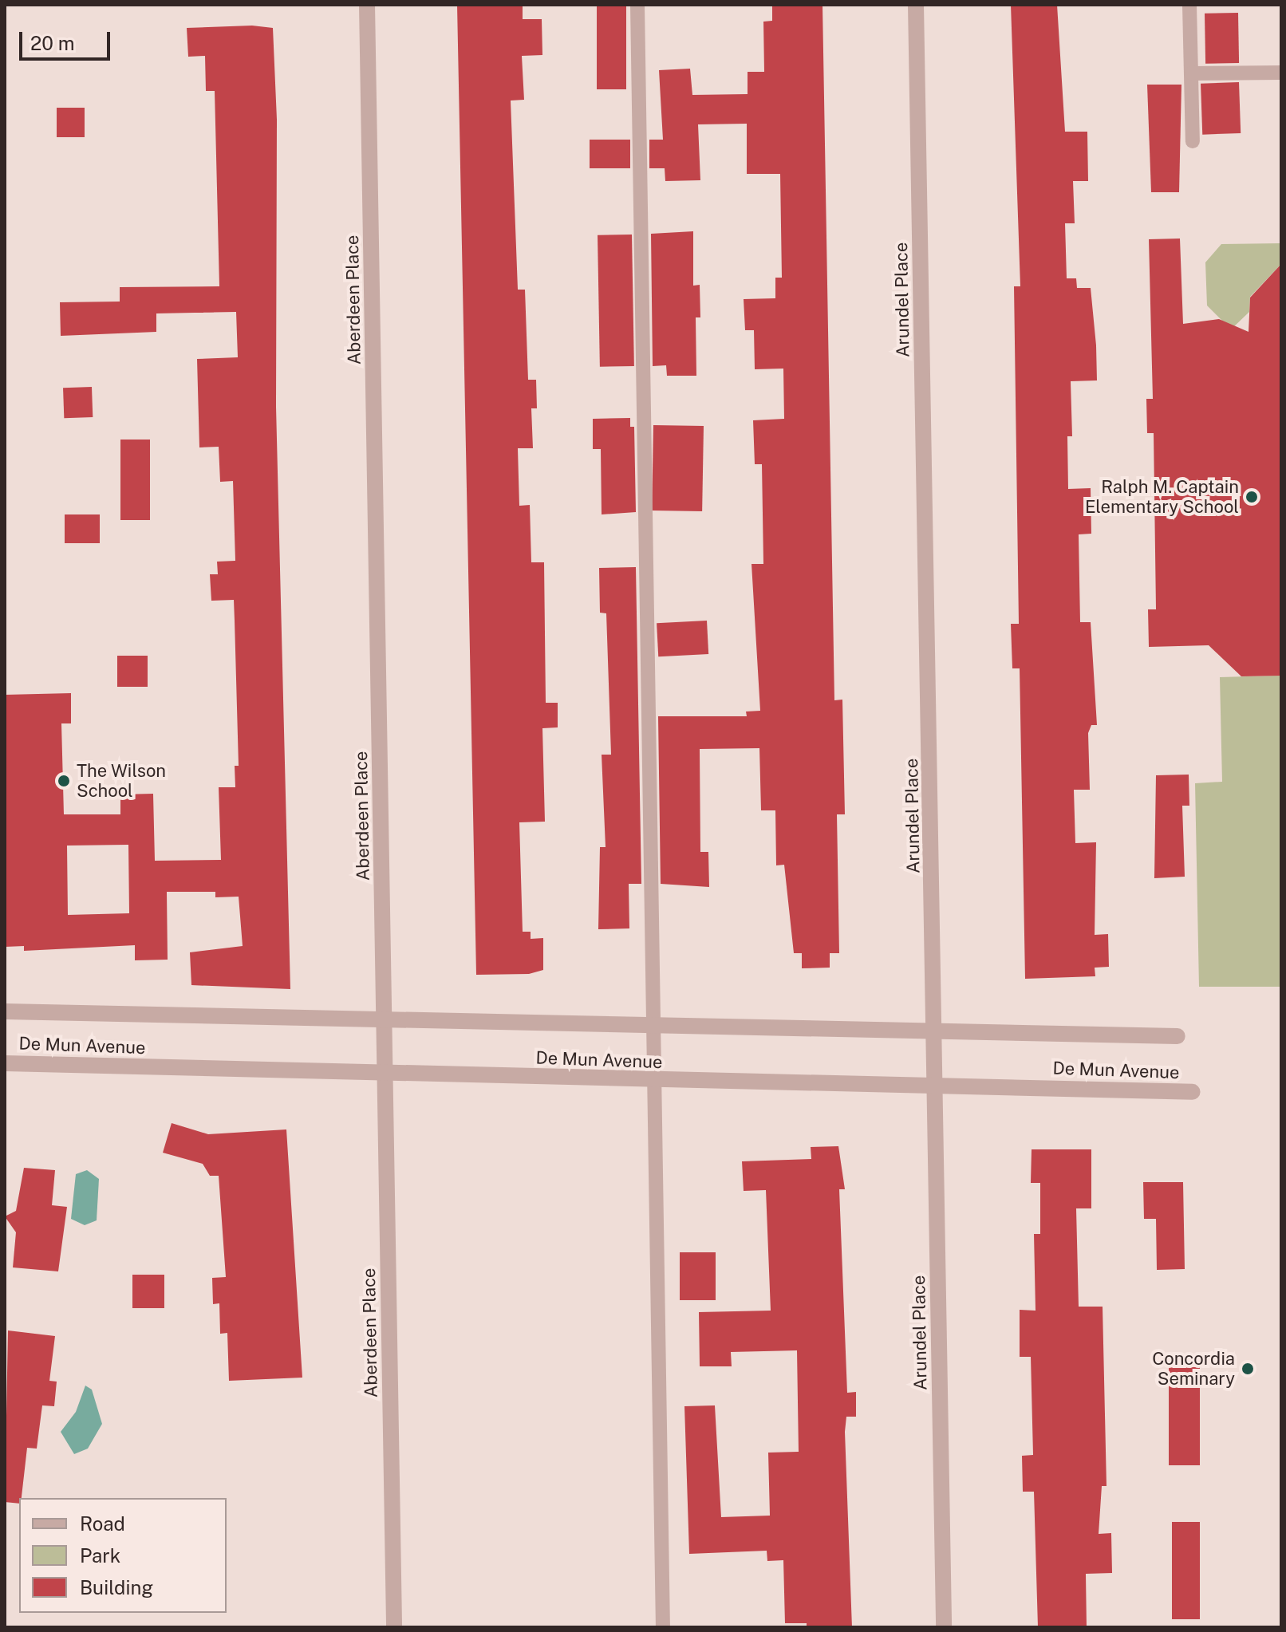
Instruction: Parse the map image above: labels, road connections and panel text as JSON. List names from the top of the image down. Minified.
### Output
{"streets":{"street":["Aberdeen Place","Arundel Place","De Mun Avenue"]},"crossings":[["Aberdeen Place","De Mun Avenue"],["Arundel Place","De Mun Avenue"]],"places":["Ralph M. Captain Elementary School","The Wilson School","Concordia Seminary"],"legend":["Road","Park","Building"],"scale_bar":"20 m"}
